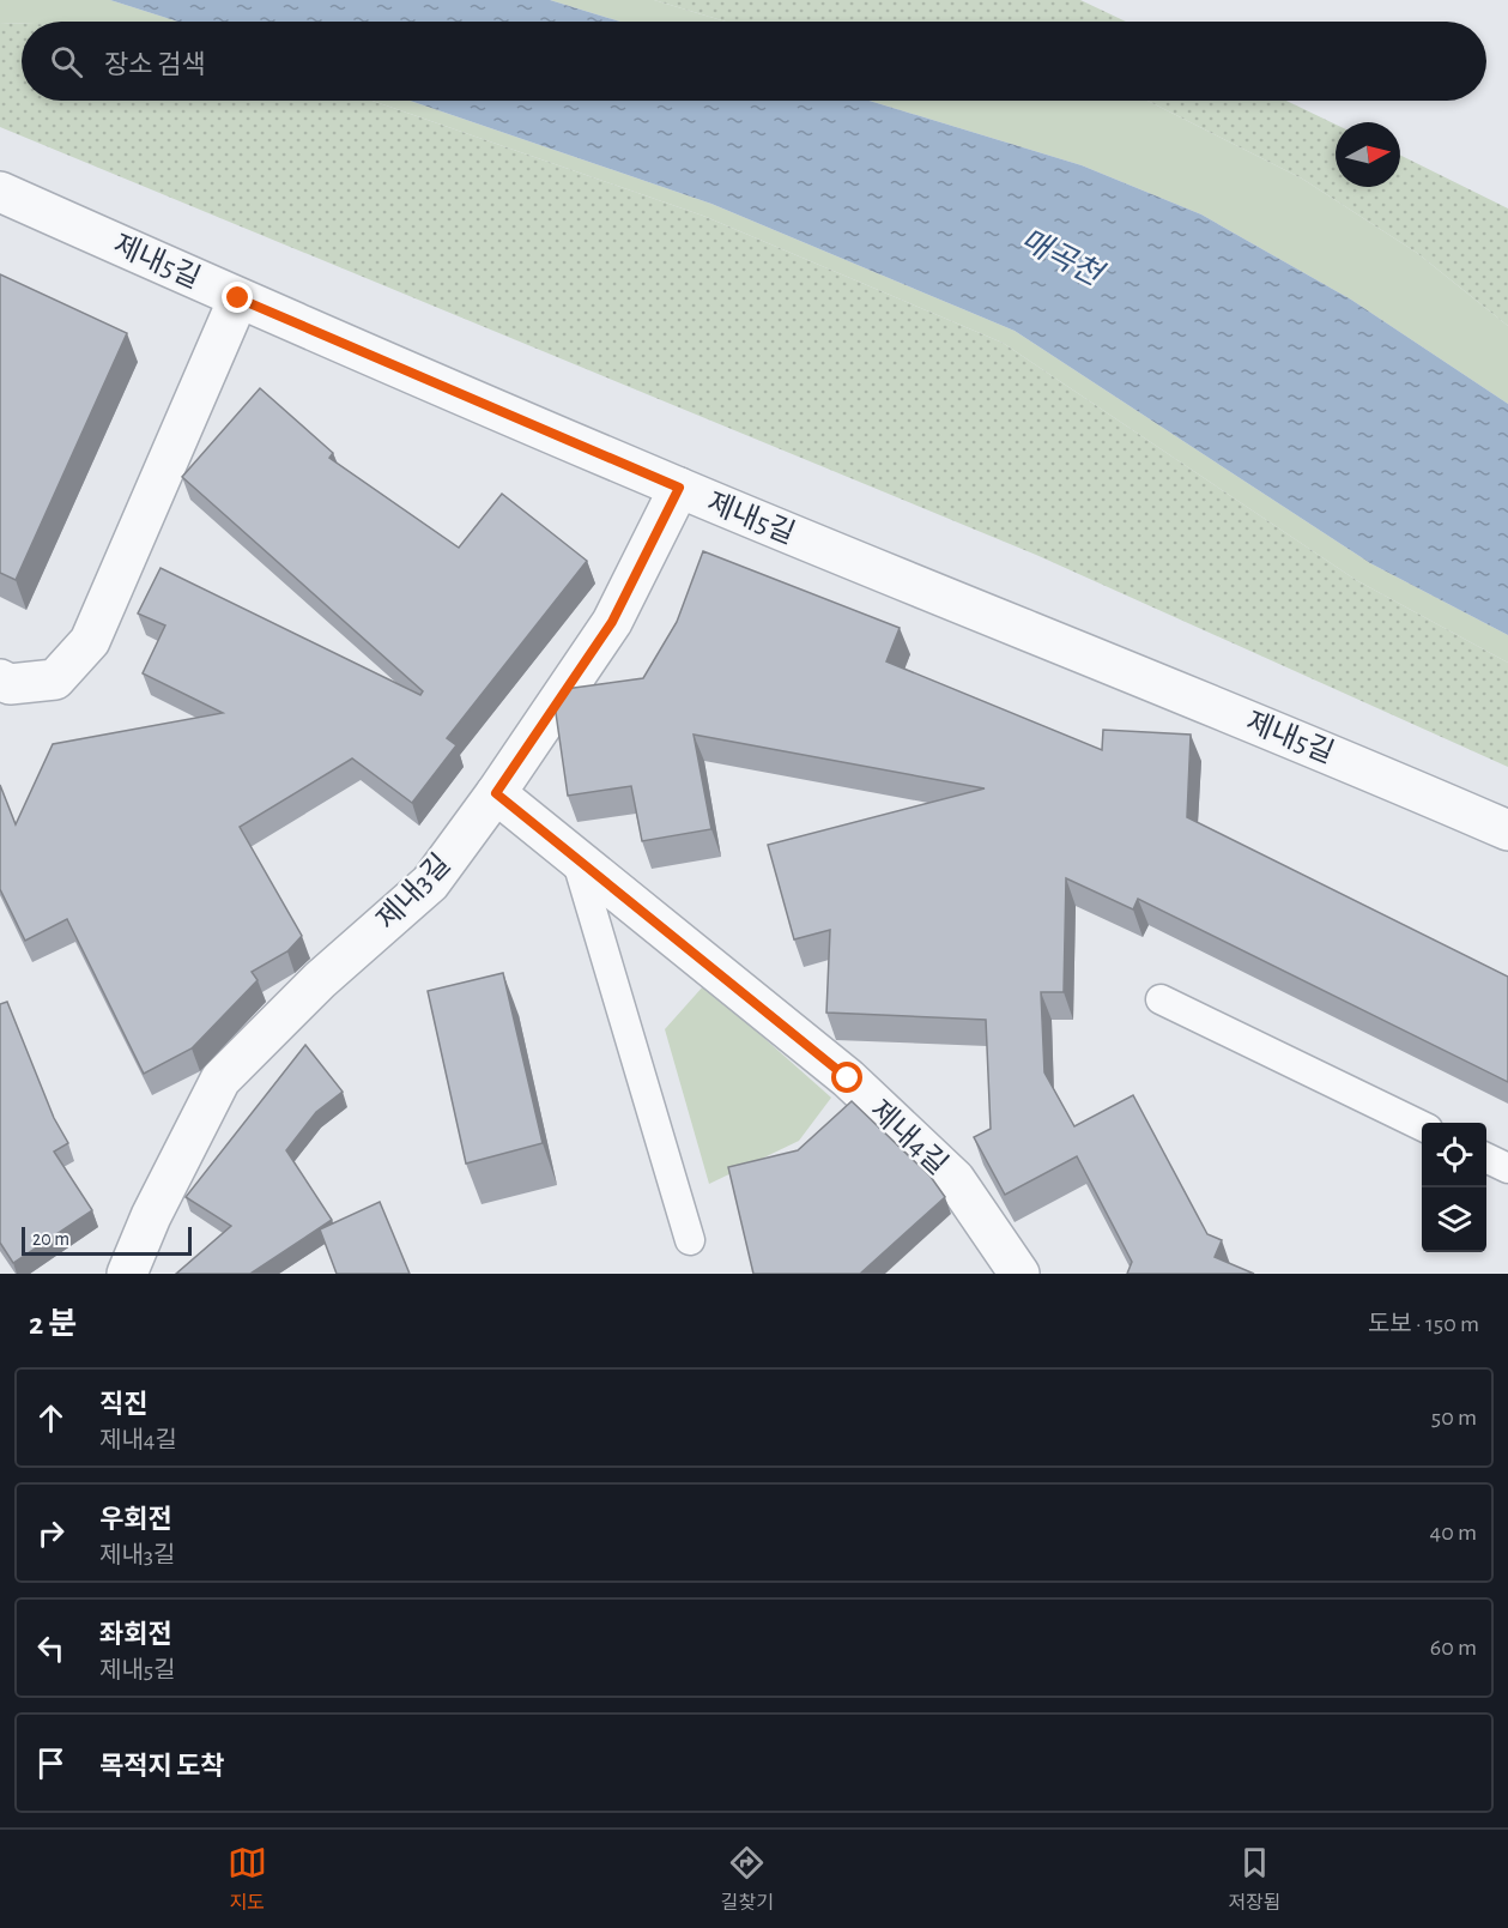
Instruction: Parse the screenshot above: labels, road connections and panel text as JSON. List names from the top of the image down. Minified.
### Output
{"streets":{"street":["제내5길","제내3길","제내4길"]},"crossings":[["제내5길","제내3길"],["제내3길","제내4길"]],"water":["매곡천"],"scale_bar":"20 m","north":"right","page":{"search":"장소 검색","scale":"20 m","heading":["2 분","도보 · 150 m"],"list":[["직진","제내4길","50 m"],["우회전","제내3길","40 m"],["좌회전","제내5길","60 m"],"목적지 도착"],"nav":["지도","길찾기","저장됨"]}}
